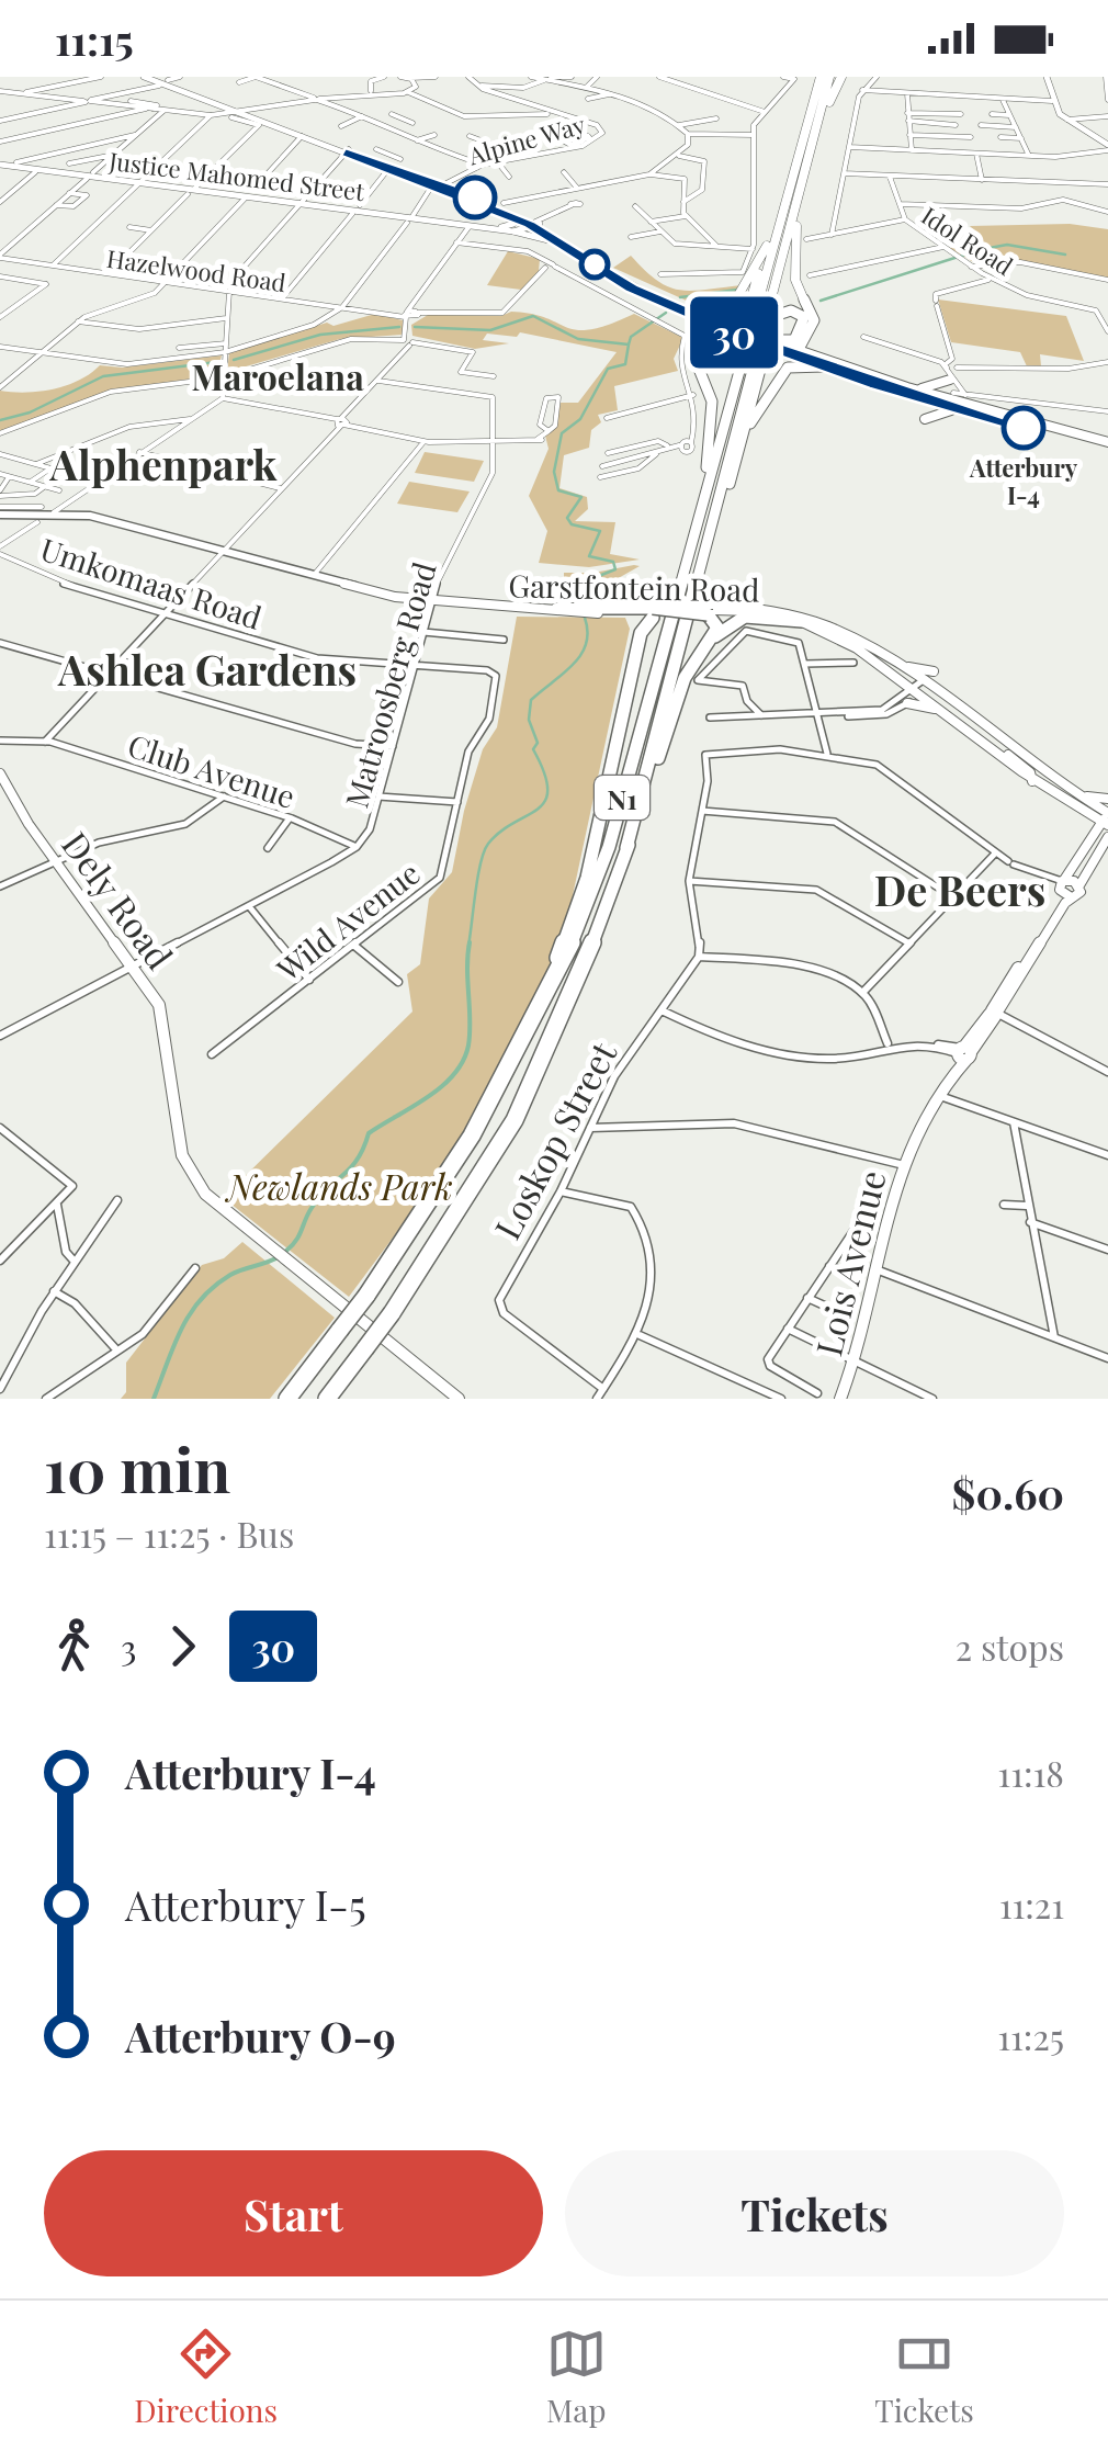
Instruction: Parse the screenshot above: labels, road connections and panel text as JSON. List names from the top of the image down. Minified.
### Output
{"streets":{"highway":["N1"],"main road":["Justice Mahomed Street","Garstfontein Road","Dely Road","Lois Avenue"],"street":["Alpine Way","Idol Road","Hazelwood Road","Umkomaas Road","Matroosberg Road","Club Avenue","Wild Avenue","Loskop Street"]},"crossings":[["Umkomaas Road","Matroosberg Road"],["Umkomaas Road","Wild Avenue"],["Garstfontein Road","Matroosberg Road"],["Garstfontein Road","N1"],["Garstfontein Road","Lois Avenue"],["Matroosberg Road","Club Avenue"],["Matroosberg Road","Dely Road"]],"districts":["Maroelana","Alphenpark","Ashlea Gardens","De Beers"],"parks":["Newlands Park"],"places":["Atterbury I-4"],"lines":["bus line 30"],"page":{"status":"11:15","on_map":"30","heading":["10 min","11:15 – 11:25 · Bus","$0.60"],"legs":["3","30","2 stops"],"list":[{"name":"Atterbury I-4","value":"11:18"},{"name":"Atterbury I-5","value":"11:21"},{"name":"Atterbury O-9","value":"11:25"}],"buttons":["Start","Tickets"],"tabs":["Directions","Map","Tickets"]}}
